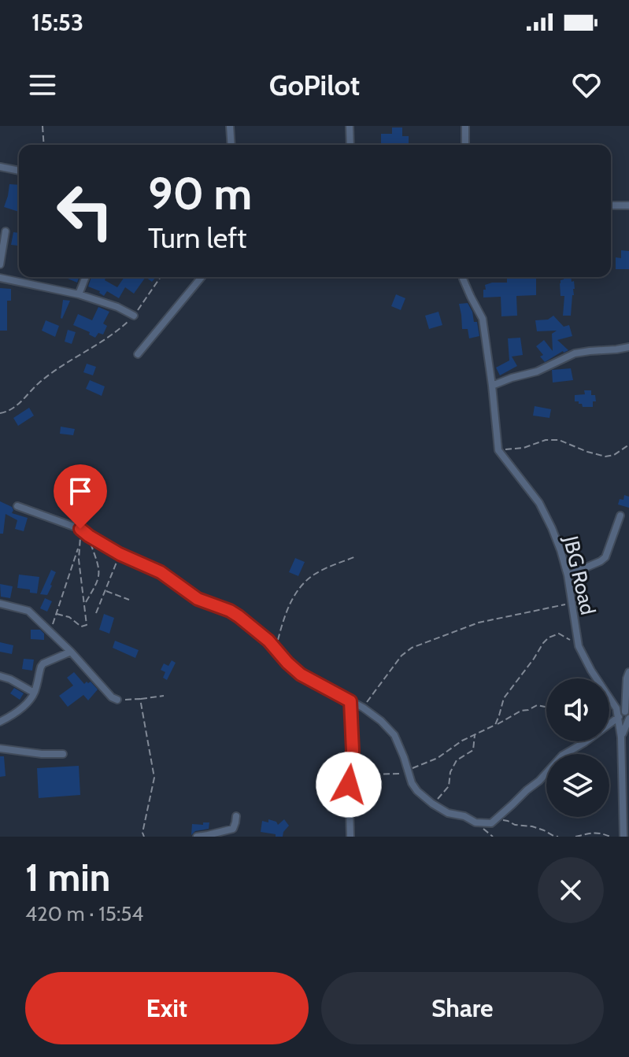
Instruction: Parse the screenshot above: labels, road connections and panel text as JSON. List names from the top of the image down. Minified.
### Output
{"streets":{"street":["JBG Road"]},"page":{"status":"15:53","header":"GoPilot","turn":["90 m","Turn left"],"heading":["1 min","420 m · 15:54"],"buttons":["Exit","Share"]}}
